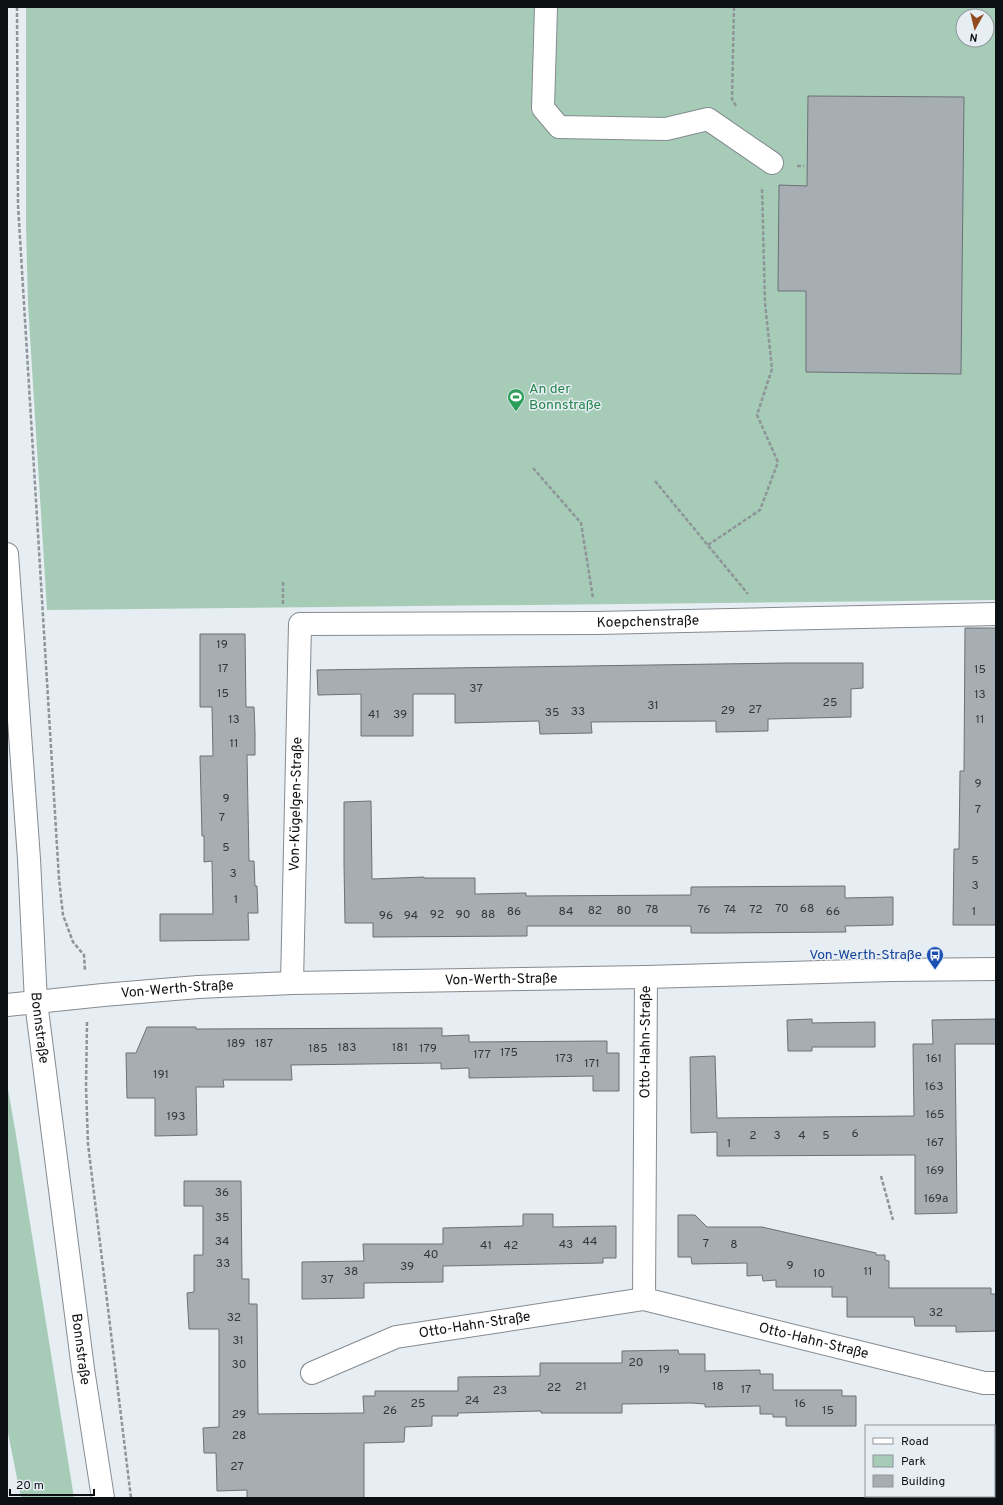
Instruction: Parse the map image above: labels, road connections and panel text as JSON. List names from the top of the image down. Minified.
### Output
{"streets":{"street":["Koepchenstraße","Von-Kügelgen-Straße","Von-Werth-Straße","Bonnstraße","Otto-Hahn-Straße"]},"crossings":[["Koepchenstraße","Von-Kügelgen-Straße"],["Von-Kügelgen-Straße","Von-Werth-Straße"],["Von-Werth-Straße","Bonnstraße"],["Von-Werth-Straße","Otto-Hahn-Straße"]],"places":{"sports":["An der Bonnstraße"],"bus stop":["Von-Werth-Straße"]},"house_numbers":["19","17","15","37","15","13","25","31","27","29","33","35","41","39","13","11","11","9","9","7","7","5","5","3","3","1","70","68","78","76","74","72","82","80","86","84","66","1","92","90","88","96","94","189","187","183","181","185","179","175","177","173","161","171","191","163","165","193","6","2","3","4","5","167","1","169","36","169a","35","34","44","7","43","8","41","42","40","33","9","39","38","11","10","37","32","32","31","20","30","19","21","18","22","17","23","24","25","16","26","15","29","28","27"],"legend":["Road","Park","Building"],"scale_bar":"20 m","north":"bottom"}
